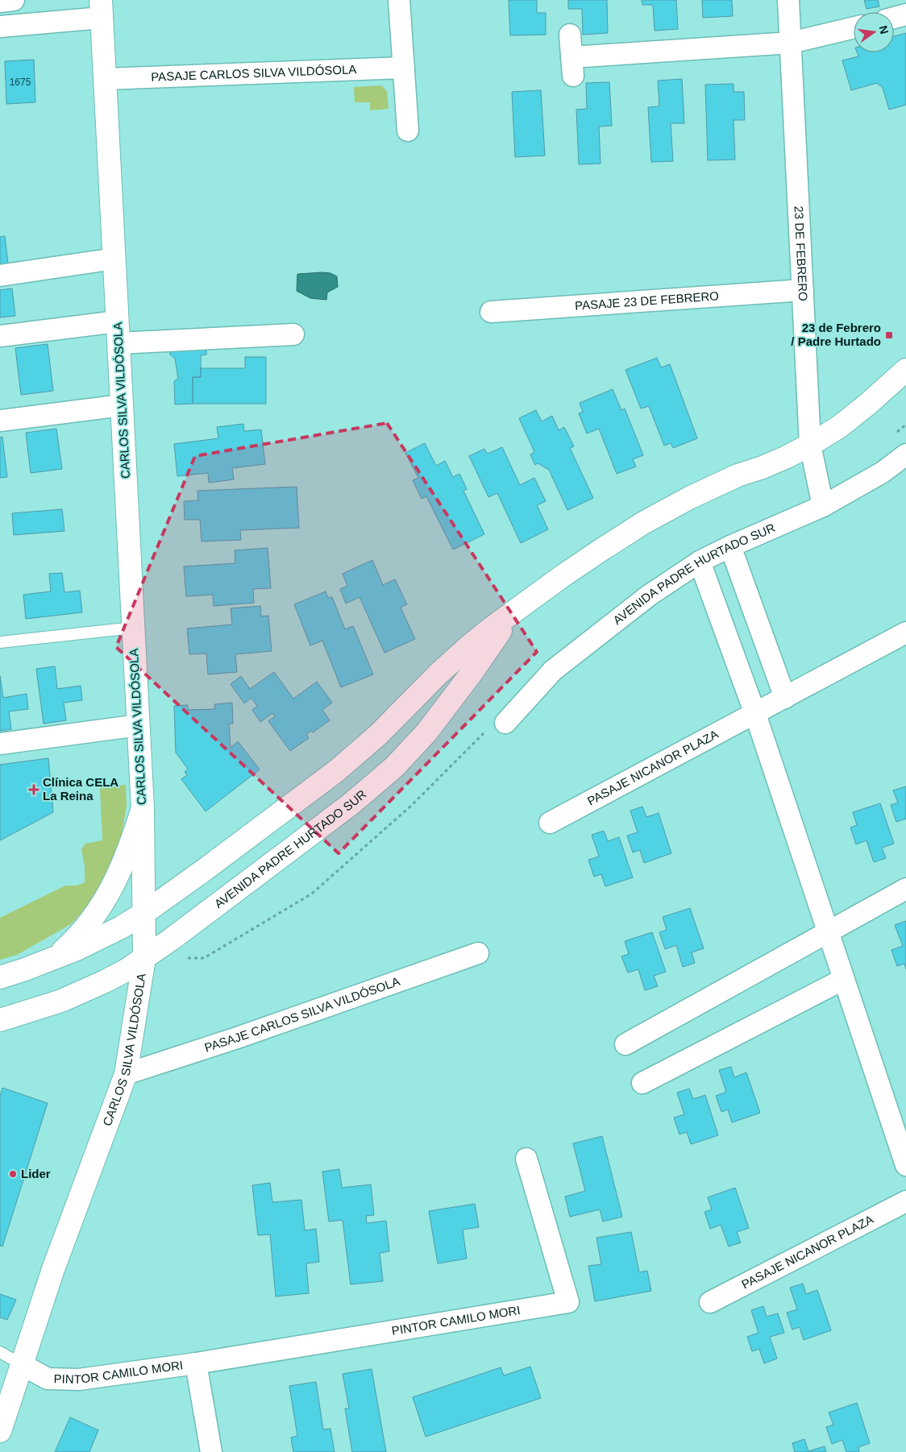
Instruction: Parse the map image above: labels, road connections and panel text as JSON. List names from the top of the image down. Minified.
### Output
{"streets":{"main road":["CARLOS SILVA VILDÓSOLA","AVENIDA PADRE HURTADO SUR"],"street":["PASAJE CARLOS SILVA VILDÓSOLA","23 DE FEBRERO","PASAJE 23 DE FEBRERO","PASAJE NICANOR PLAZA","PINTOR CAMILO MORI"]},"crossings":[["PASAJE CARLOS SILVA VILDÓSOLA","CARLOS SILVA VILDÓSOLA"],["23 DE FEBRERO","PASAJE 23 DE FEBRERO"],["23 DE FEBRERO","AVENIDA PADRE HURTADO SUR"],["CARLOS SILVA VILDÓSOLA","AVENIDA PADRE HURTADO SUR"],["CARLOS SILVA VILDÓSOLA","PINTOR CAMILO MORI"]],"places":{"transit":["23 de Febrero / Padre Hurtado"],"health":["Clínica CELA La Reina"],"other":["Lider"]},"house_numbers":["1675"],"north":"right"}
